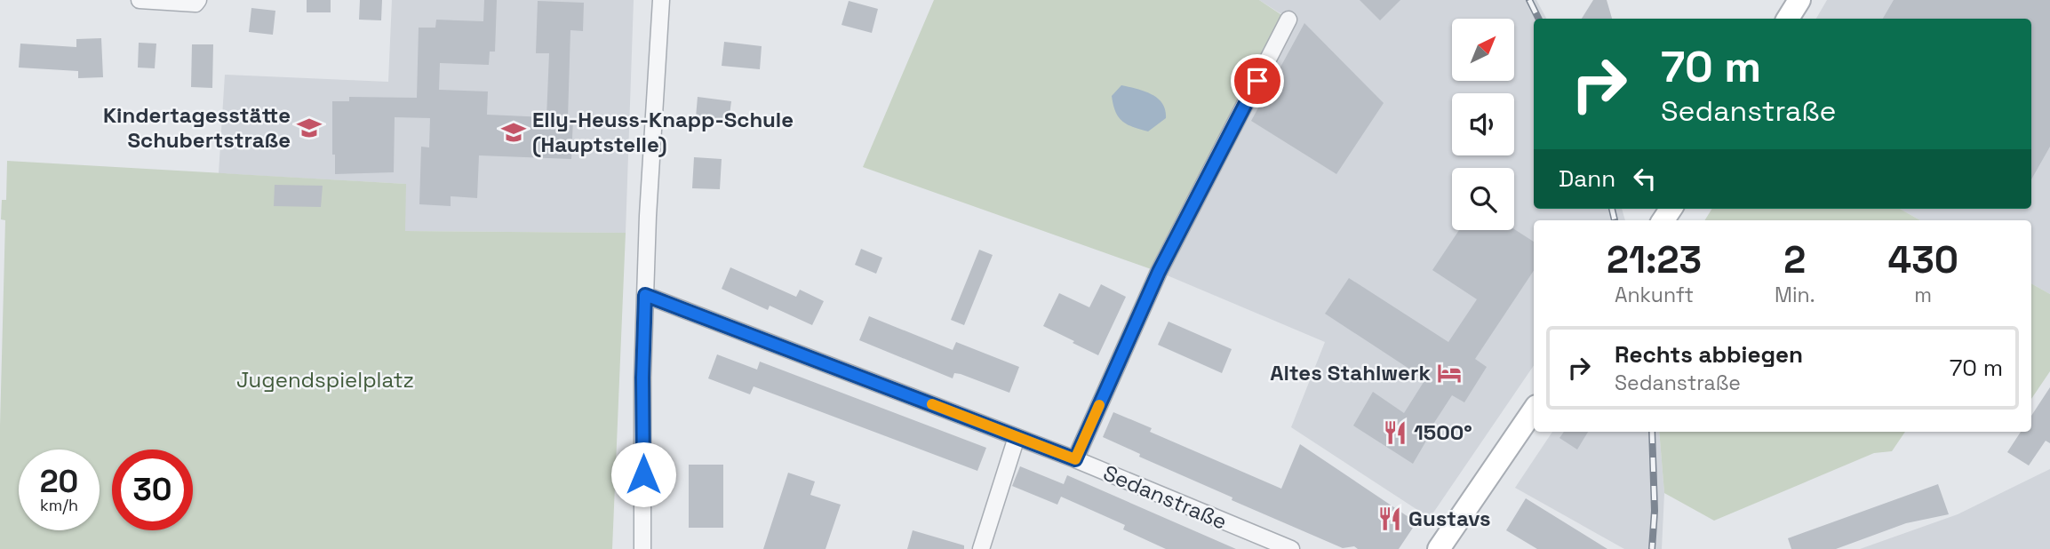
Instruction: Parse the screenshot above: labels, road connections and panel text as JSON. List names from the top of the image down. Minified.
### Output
{"streets":{"street":["Sedanstraße"]},"parks":["Jugendspielplatz"],"places":{"school or university":["Kindertagesstätte Schubertstraße","Elly-Heuss-Knapp-Schule (Hauptstelle)"],"hotel":["Altes Stahlwerk"],"restaurant":["1500°","Gustavs"]},"north":"top right","page":{"turn":["70 m","Sedanstraße"],"then":"Dann","eta":["21:23","Ankunft","2","Min.","430","m"],"list":[{"name":"Rechts abbiegen","note":"Sedanstraße","value":"70 m"}],"speed":"20 km/h","limit":"30"}}
